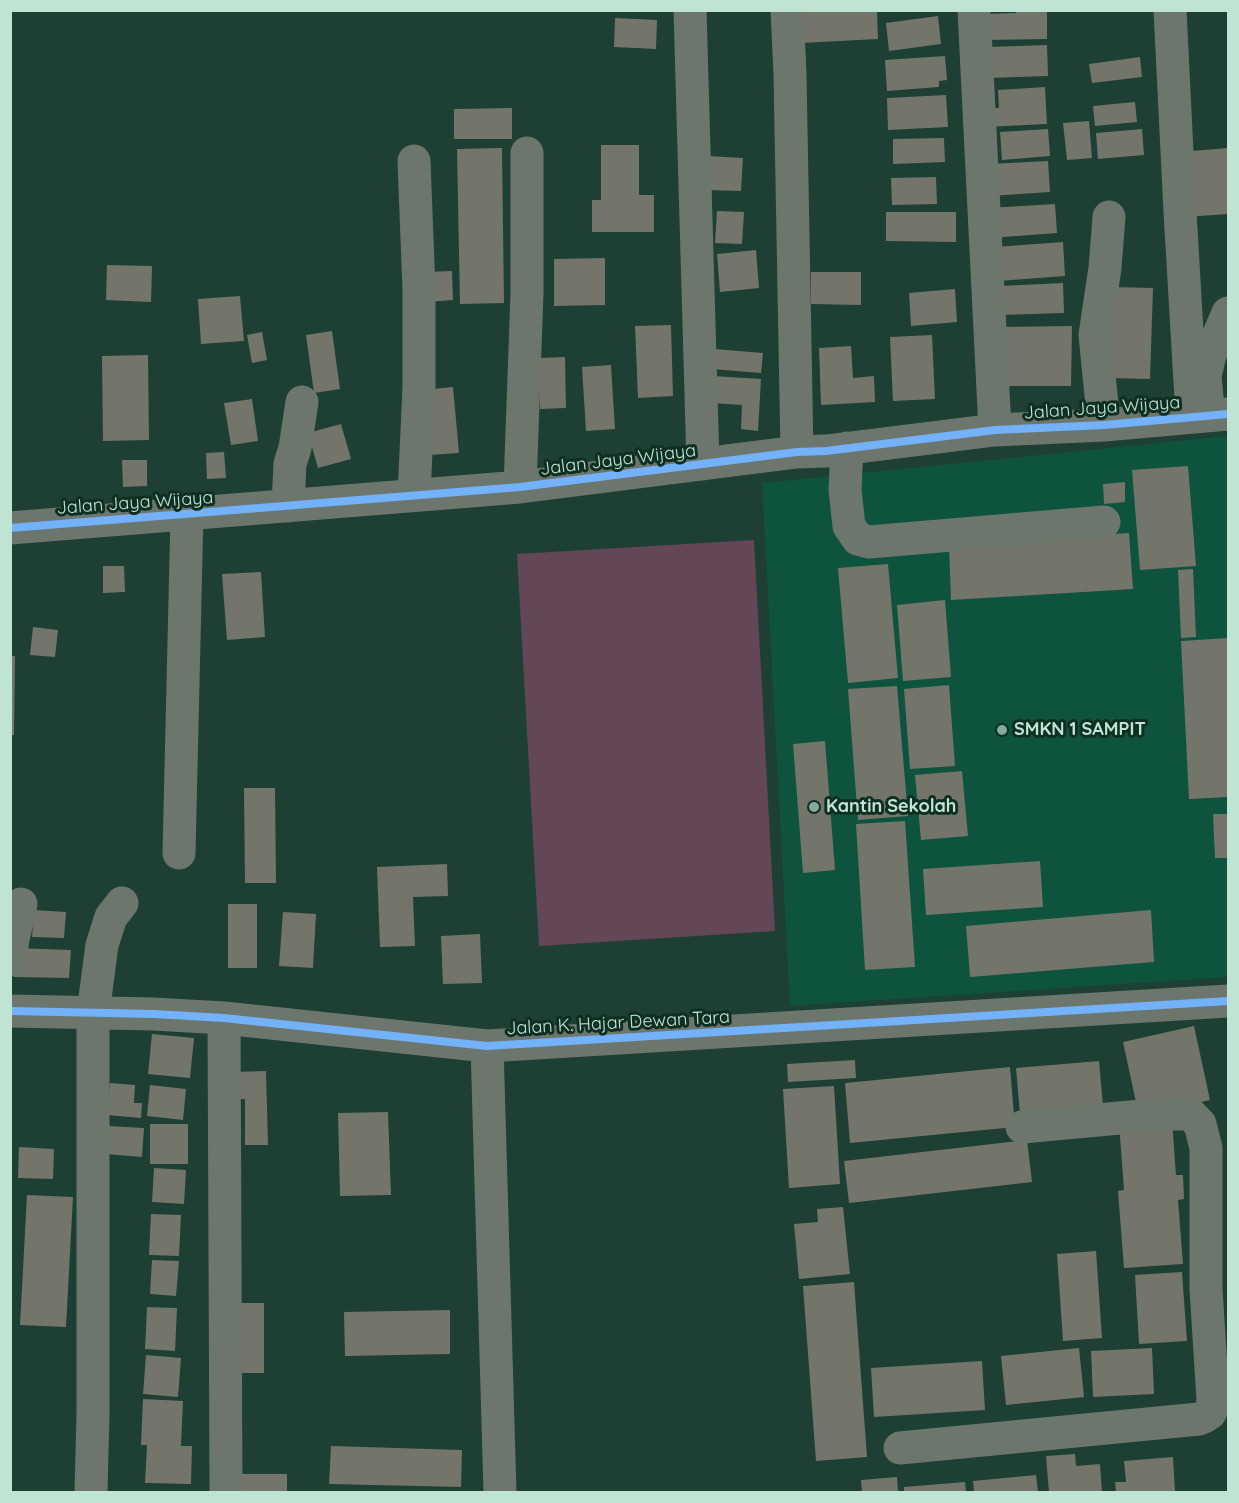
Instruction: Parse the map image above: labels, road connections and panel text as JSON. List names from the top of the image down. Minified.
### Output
{"streets":{"street":["Jalan Jaya Wijaya","Jalan K. Hajar Dewan Tara"]},"places":["SMKN 1 SAMPIT","Kantin Sekolah"]}
